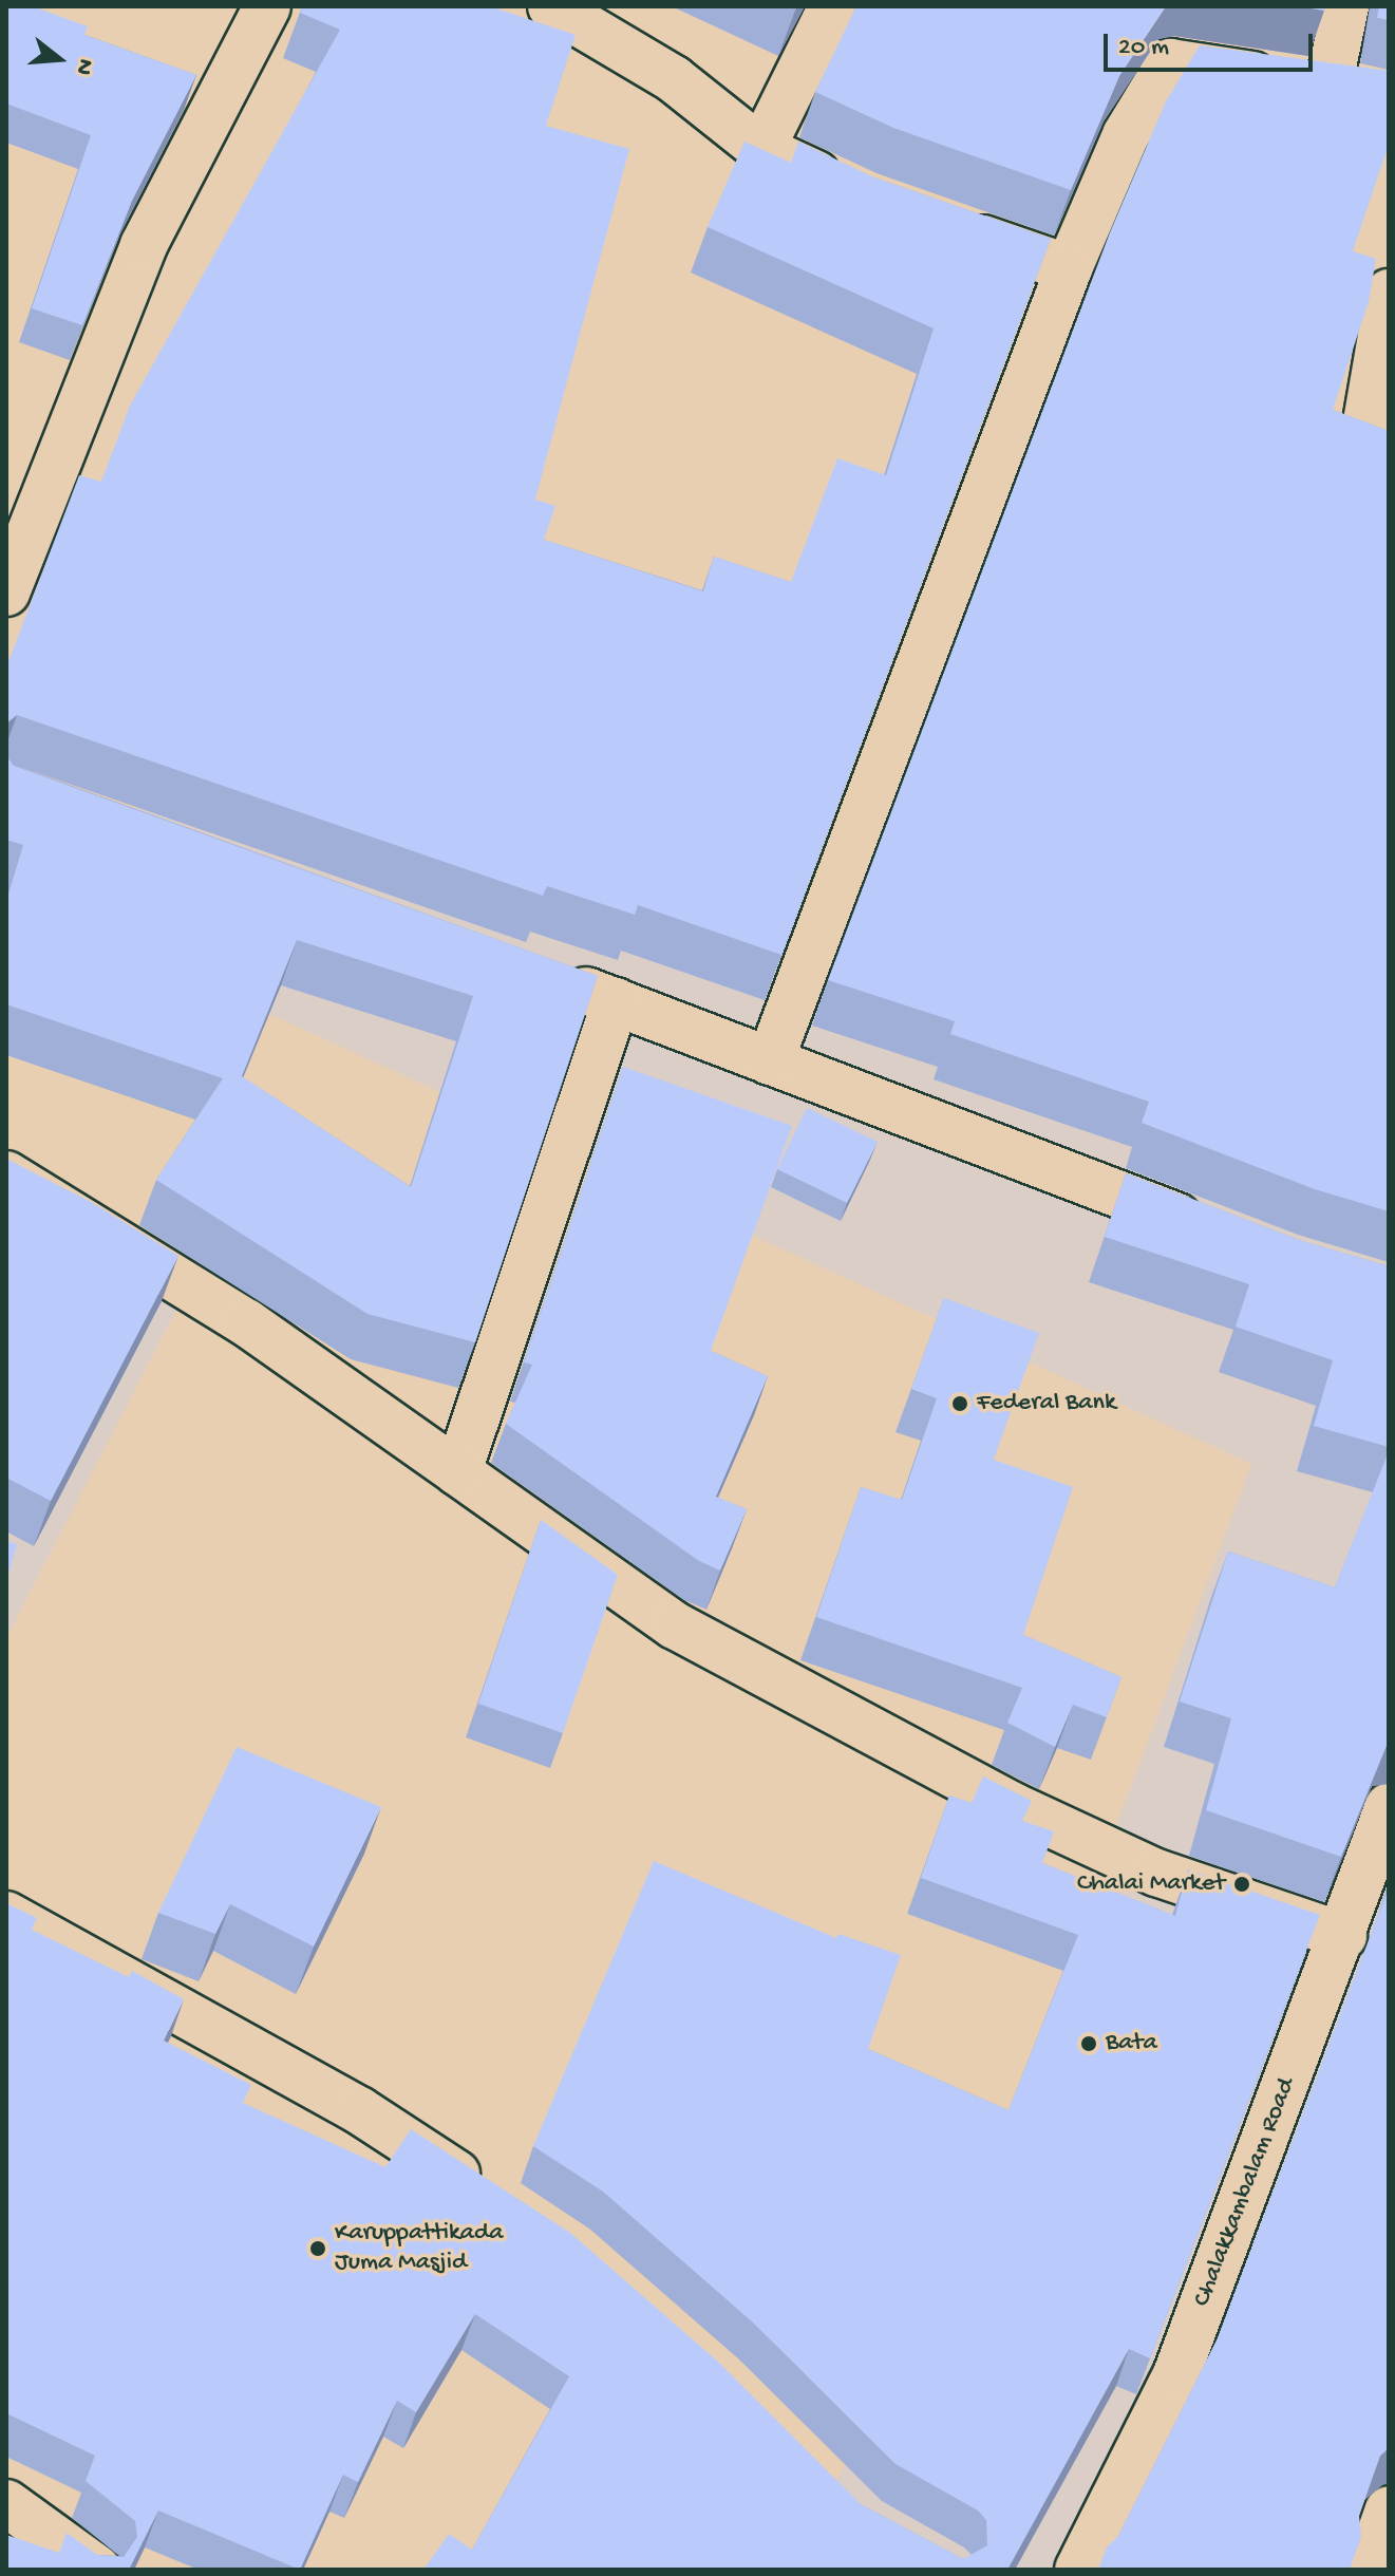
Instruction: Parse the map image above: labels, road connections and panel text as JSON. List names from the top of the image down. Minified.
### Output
{"streets":{"street":["Chalakkambalam Road"]},"places":["Federal Bank","Chalai Market","Bata","Karuppattikada Juma Masjid"],"scale_bar":"20 m","north":"right"}
